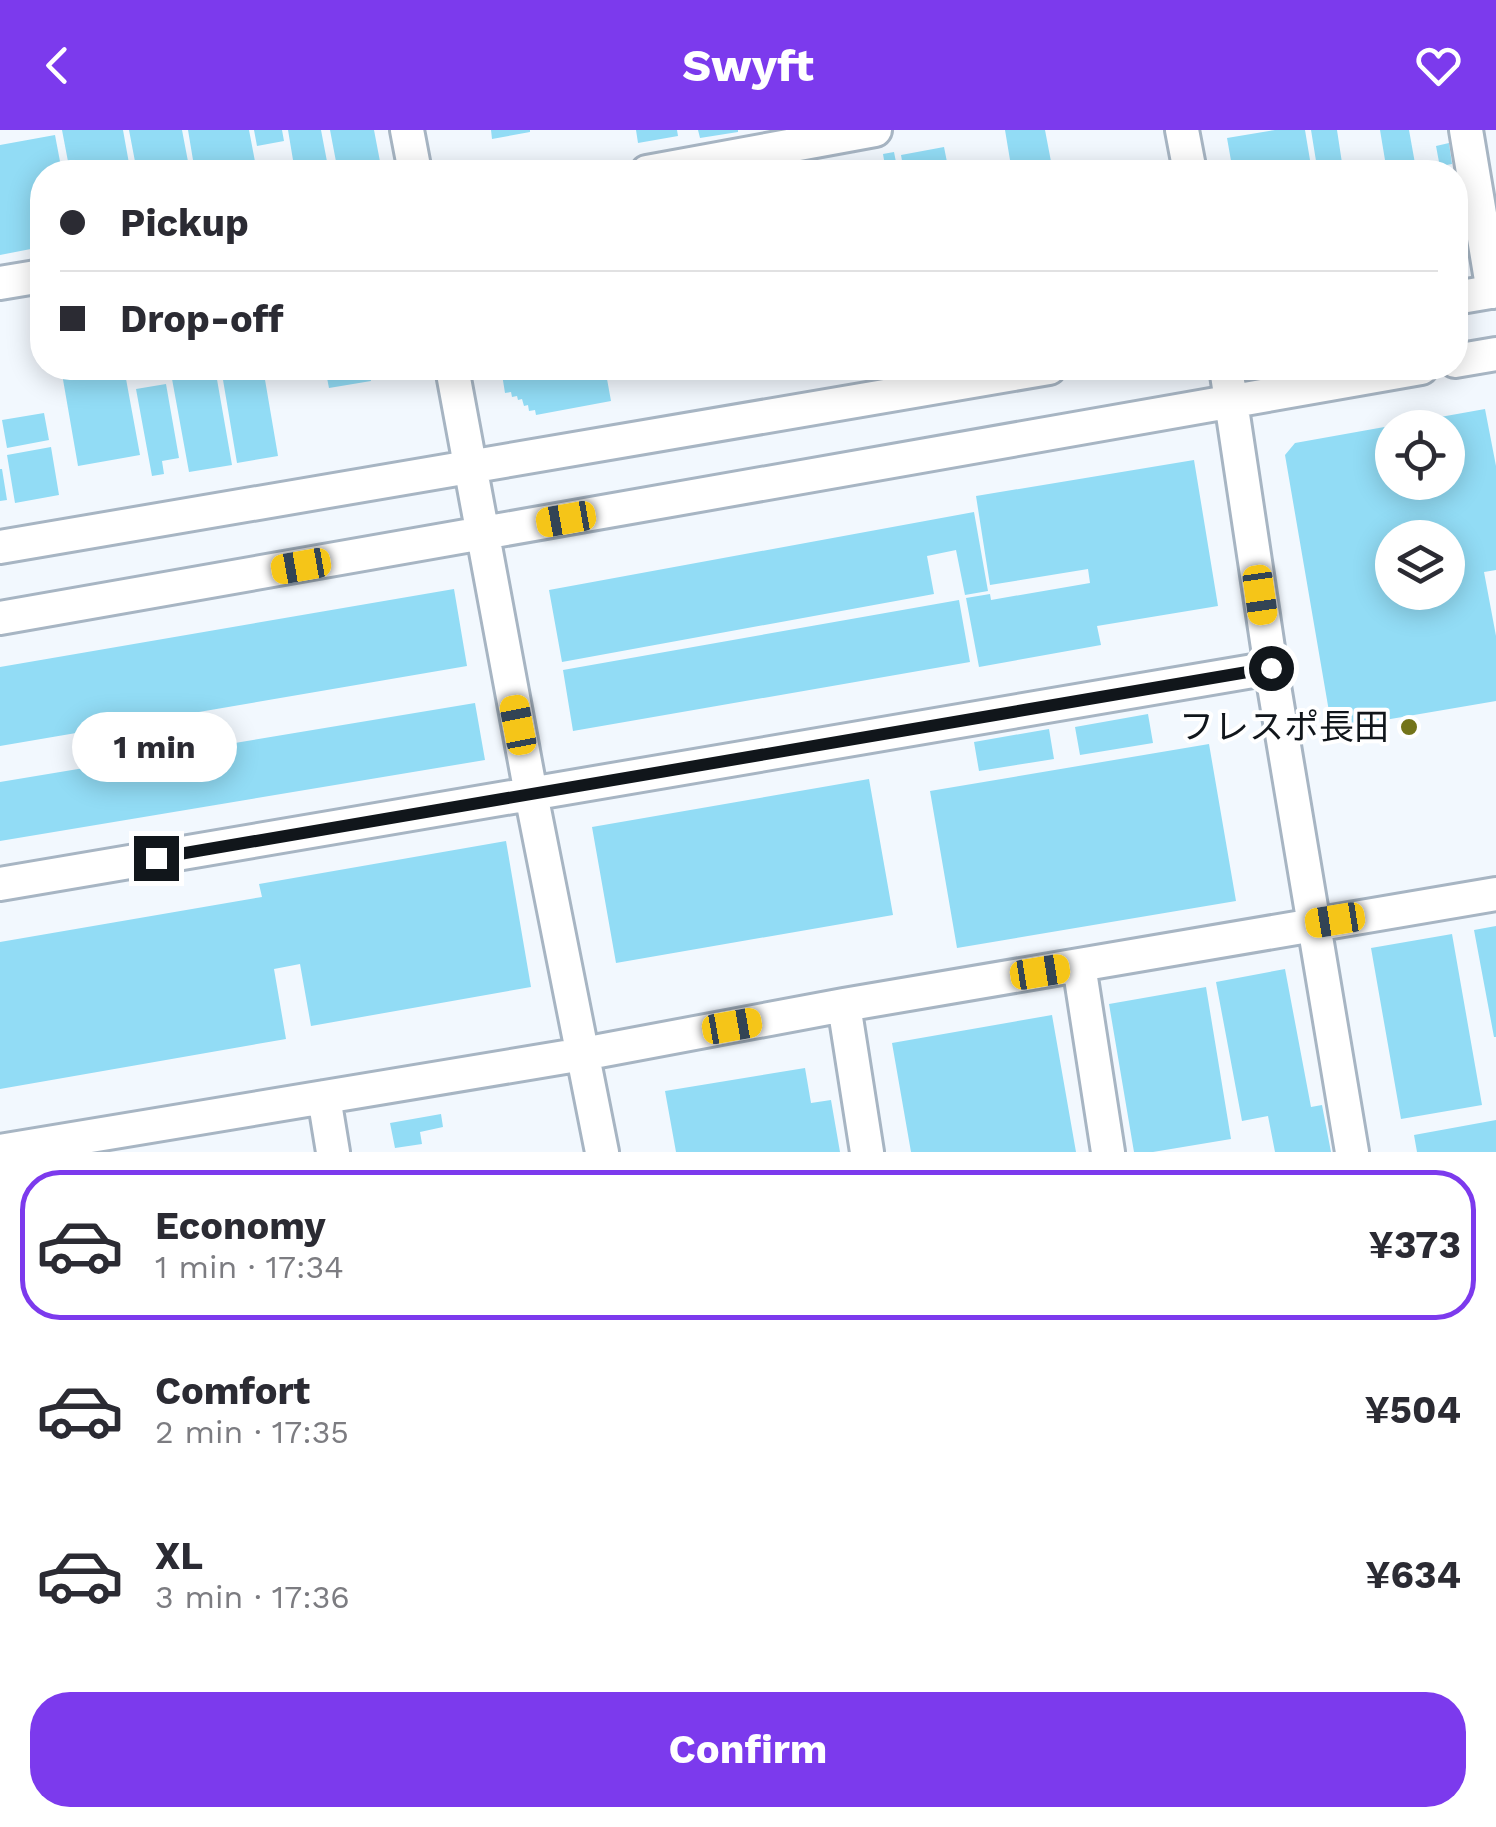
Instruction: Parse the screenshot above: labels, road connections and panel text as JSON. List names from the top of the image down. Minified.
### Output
{"places":["フレスポ長田"],"page":{"header":"Swyft","banner":["Pickup","Drop-off"],"bubble":"1 min","list":[{"name":"Economy","note":"1 min · 17:34","value":"¥373"},{"name":"Comfort","note":"2 min · 17:35","value":"¥504"},{"name":"XL","note":"3 min · 17:36","value":"¥634"}],"buttons":"Confirm"}}
